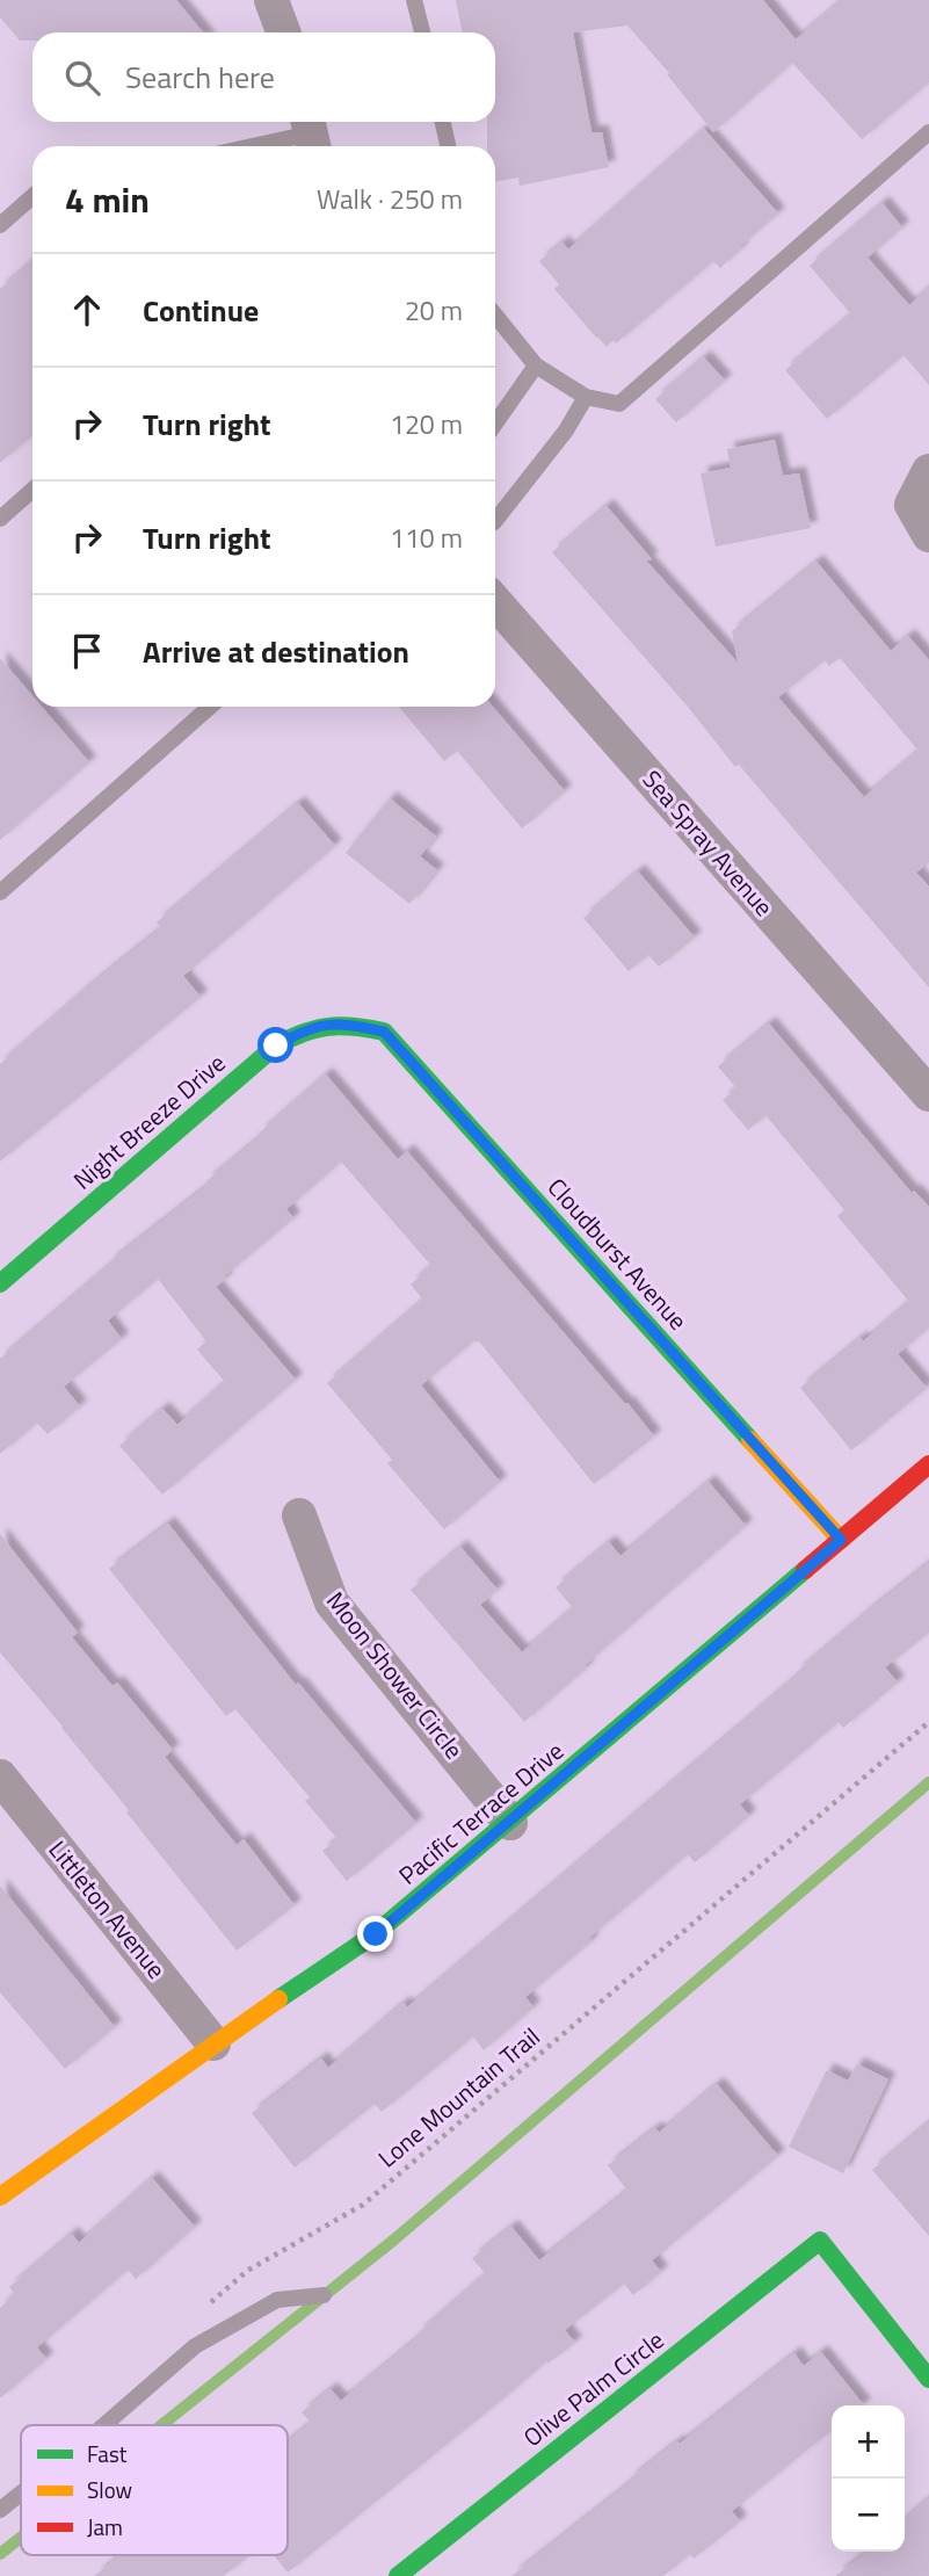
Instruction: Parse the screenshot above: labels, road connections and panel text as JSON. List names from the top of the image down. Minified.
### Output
{"streets":{"street":["Sea Spray Avenue","Night Breeze Drive","Cloudburst Avenue","Moon Shower Circle","Pacific Terrace Drive","Littleton Avenue","Olive Palm Circle"],"path":["Lone Mountain Trail"]},"crossings":[["Night Breeze Drive","Cloudburst Avenue"],["Cloudburst Avenue","Pacific Terrace Drive"],["Moon Shower Circle","Pacific Terrace Drive"],["Pacific Terrace Drive","Littleton Avenue"]],"legend":["Fast","Slow","Jam"],"page":{"search":"Search here","heading":["4 min","Walk · 250 m"],"list":[["Continue","20 m"],["Turn right","120 m"],["Turn right","110 m"],"Arrive at destination"],"map_buttons":["+","−"]}}
